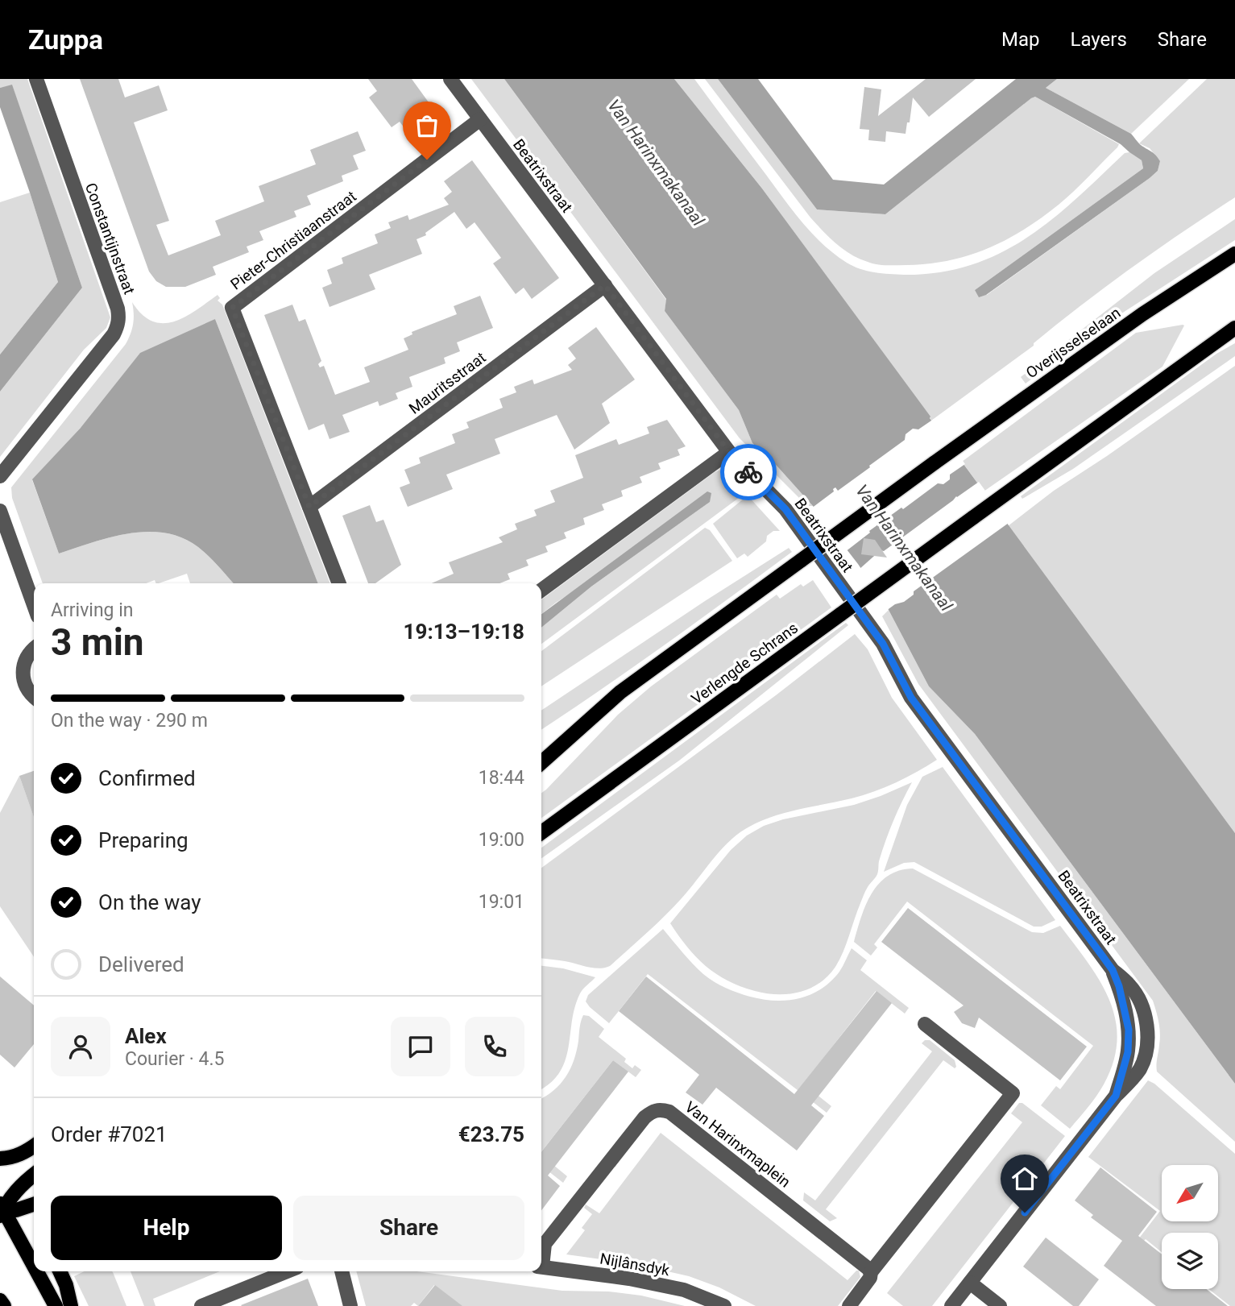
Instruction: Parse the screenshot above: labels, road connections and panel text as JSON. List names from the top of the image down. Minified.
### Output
{"streets":{"main road":["Overijsselselaan","Verlengde Schrans"],"street":["Beatrixstraat","Constantijnstraat","Pieter-Christiaanstraat","Mauritsstraat","Van Harinxmaplein","Nijlânsdyk"]},"crossings":[["Beatrixstraat","Pieter-Christiaanstraat"],["Beatrixstraat","Mauritsstraat"],["Pieter-Christiaanstraat","Mauritsstraat"]],"water":["Van Harinxmakanaal"],"north":"bottom left","page":{"header":"Zuppa","nav":["Map","Layers","Share"],"heading":["3 min","Arriving in","19:13–19:18"],"panel":["Alex","Courier · 4.5","Order #7021","€23.75"],"bar":"On the way · 290 m","list":[["Confirmed","18:44"],["Preparing","19:00"],["On the way","19:01"],"Delivered"],"buttons":["Help","Share"]}}
